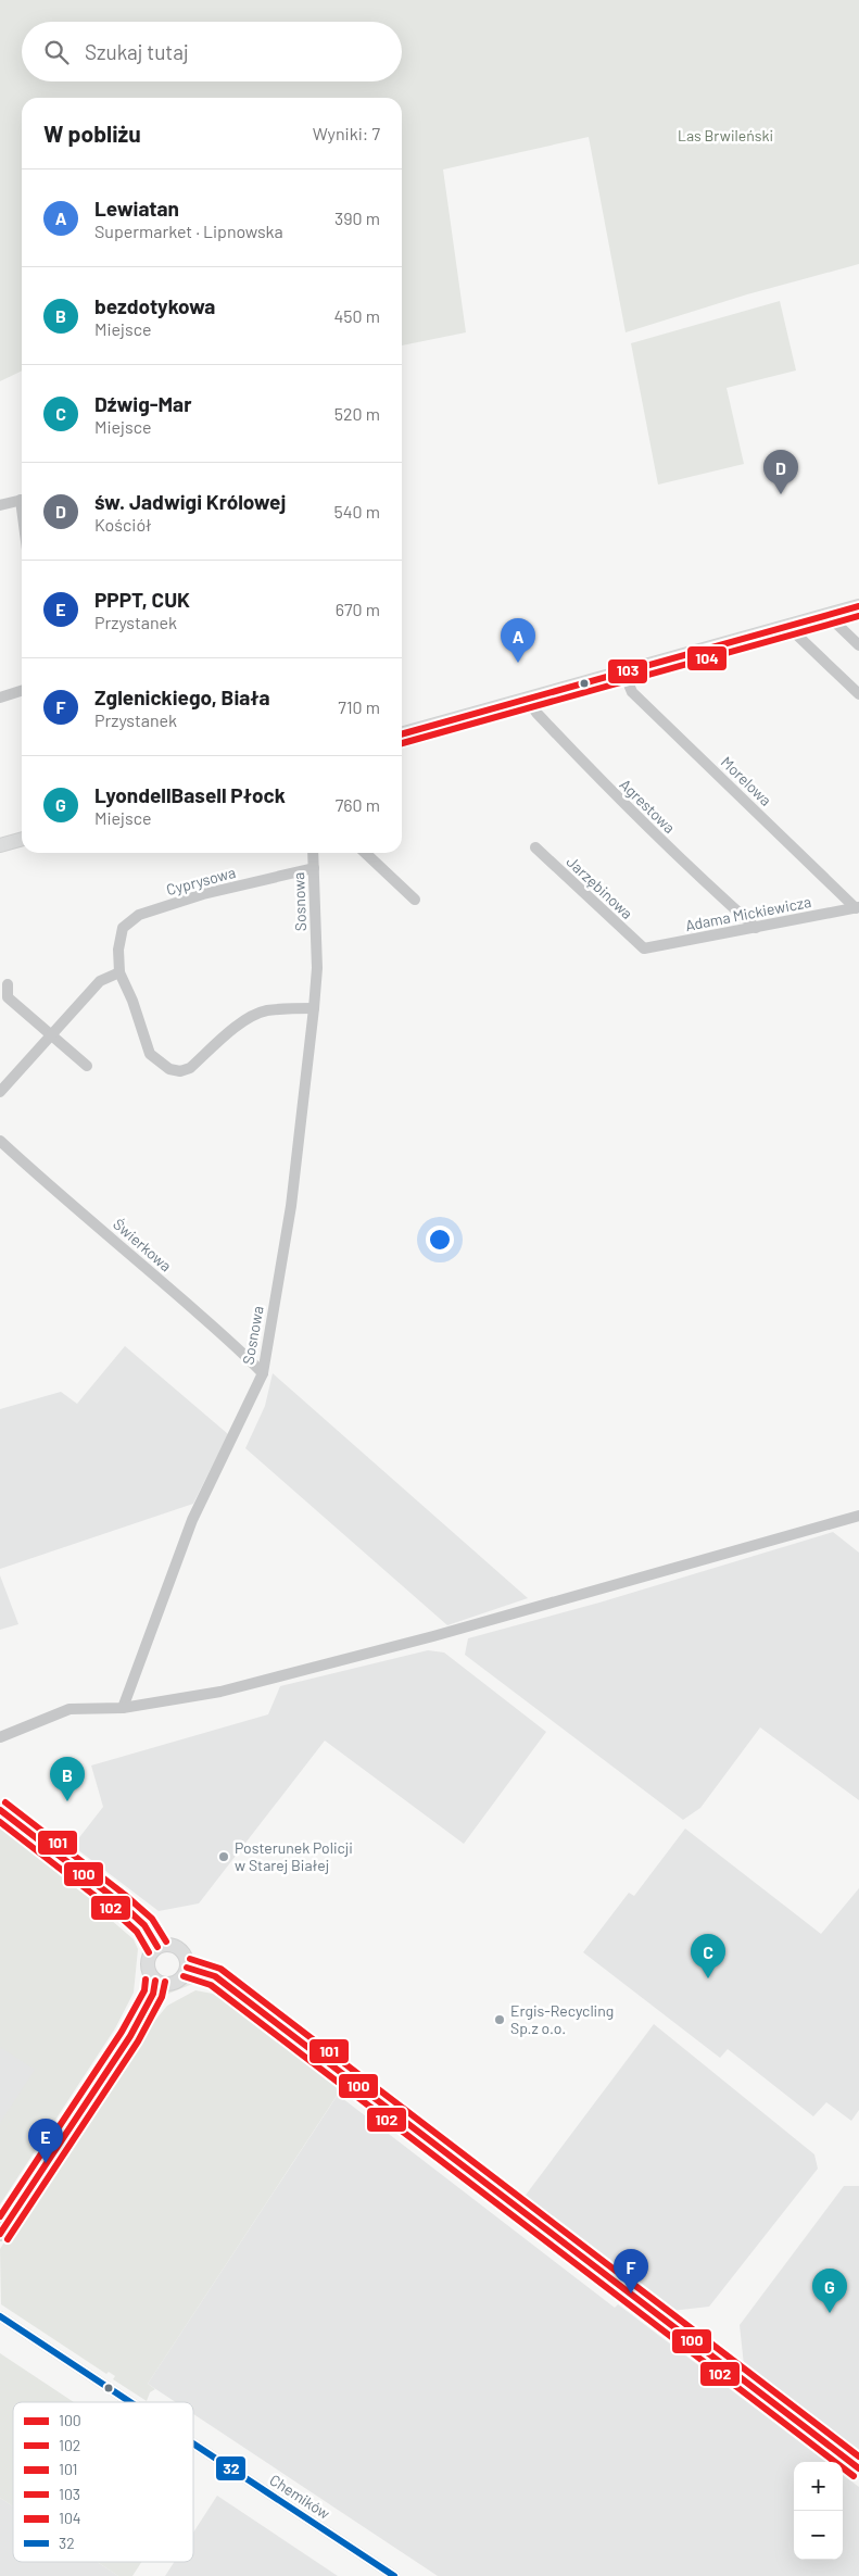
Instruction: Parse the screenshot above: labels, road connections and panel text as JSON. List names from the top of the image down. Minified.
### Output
{"streets":{"street":["Morelowa","Agrestowa","Cyprysowa","Jarzębinowa","Sosnowa","Adama Mickiewicza","Świerkowa","Chemików"]},"crossings":[["Morelowa","Adama Mickiewicza"],["Agrestowa","Adama Mickiewicza"],["Cyprysowa","Sosnowa"],["Jarzębinowa","Adama Mickiewicza"],["Sosnowa","Świerkowa"]],"parks":["Las Brwileński"],"places":["Posterunek Policji w Starej Białej","Ergis-Recycling Sp.z o.o."],"lines":["transit line 103","transit line 104","transit line 101","transit line 100","transit line 102","transit line 32"],"legend":["100","102","101","103","104","32"],"page":{"search":"Szukaj tutaj","heading":["W pobliżu","Wyniki: 7"],"list":[{"mark":"A","name":"Lewiatan","note":"Supermarket · Lipnowska","value":"390 m"},{"mark":"B","name":"bezdotykowa","note":"Miejsce","value":"450 m"},{"mark":"C","name":"Dźwig-Mar","note":"Miejsce","value":"520 m"},{"mark":"D","name":"św. Jadwigi Królowej","note":"Kościół","value":"540 m"},{"mark":"E","name":"PPPT, CUK","note":"Przystanek","value":"670 m"},{"mark":"F","name":"Zglenickiego, Biała","note":"Przystanek","value":"710 m"},{"mark":"G","name":"LyondellBasell Płock","note":"Miejsce","value":"760 m"}],"pins":["D","A","B","C","E","F","G"],"map_buttons":["+","−"]}}
